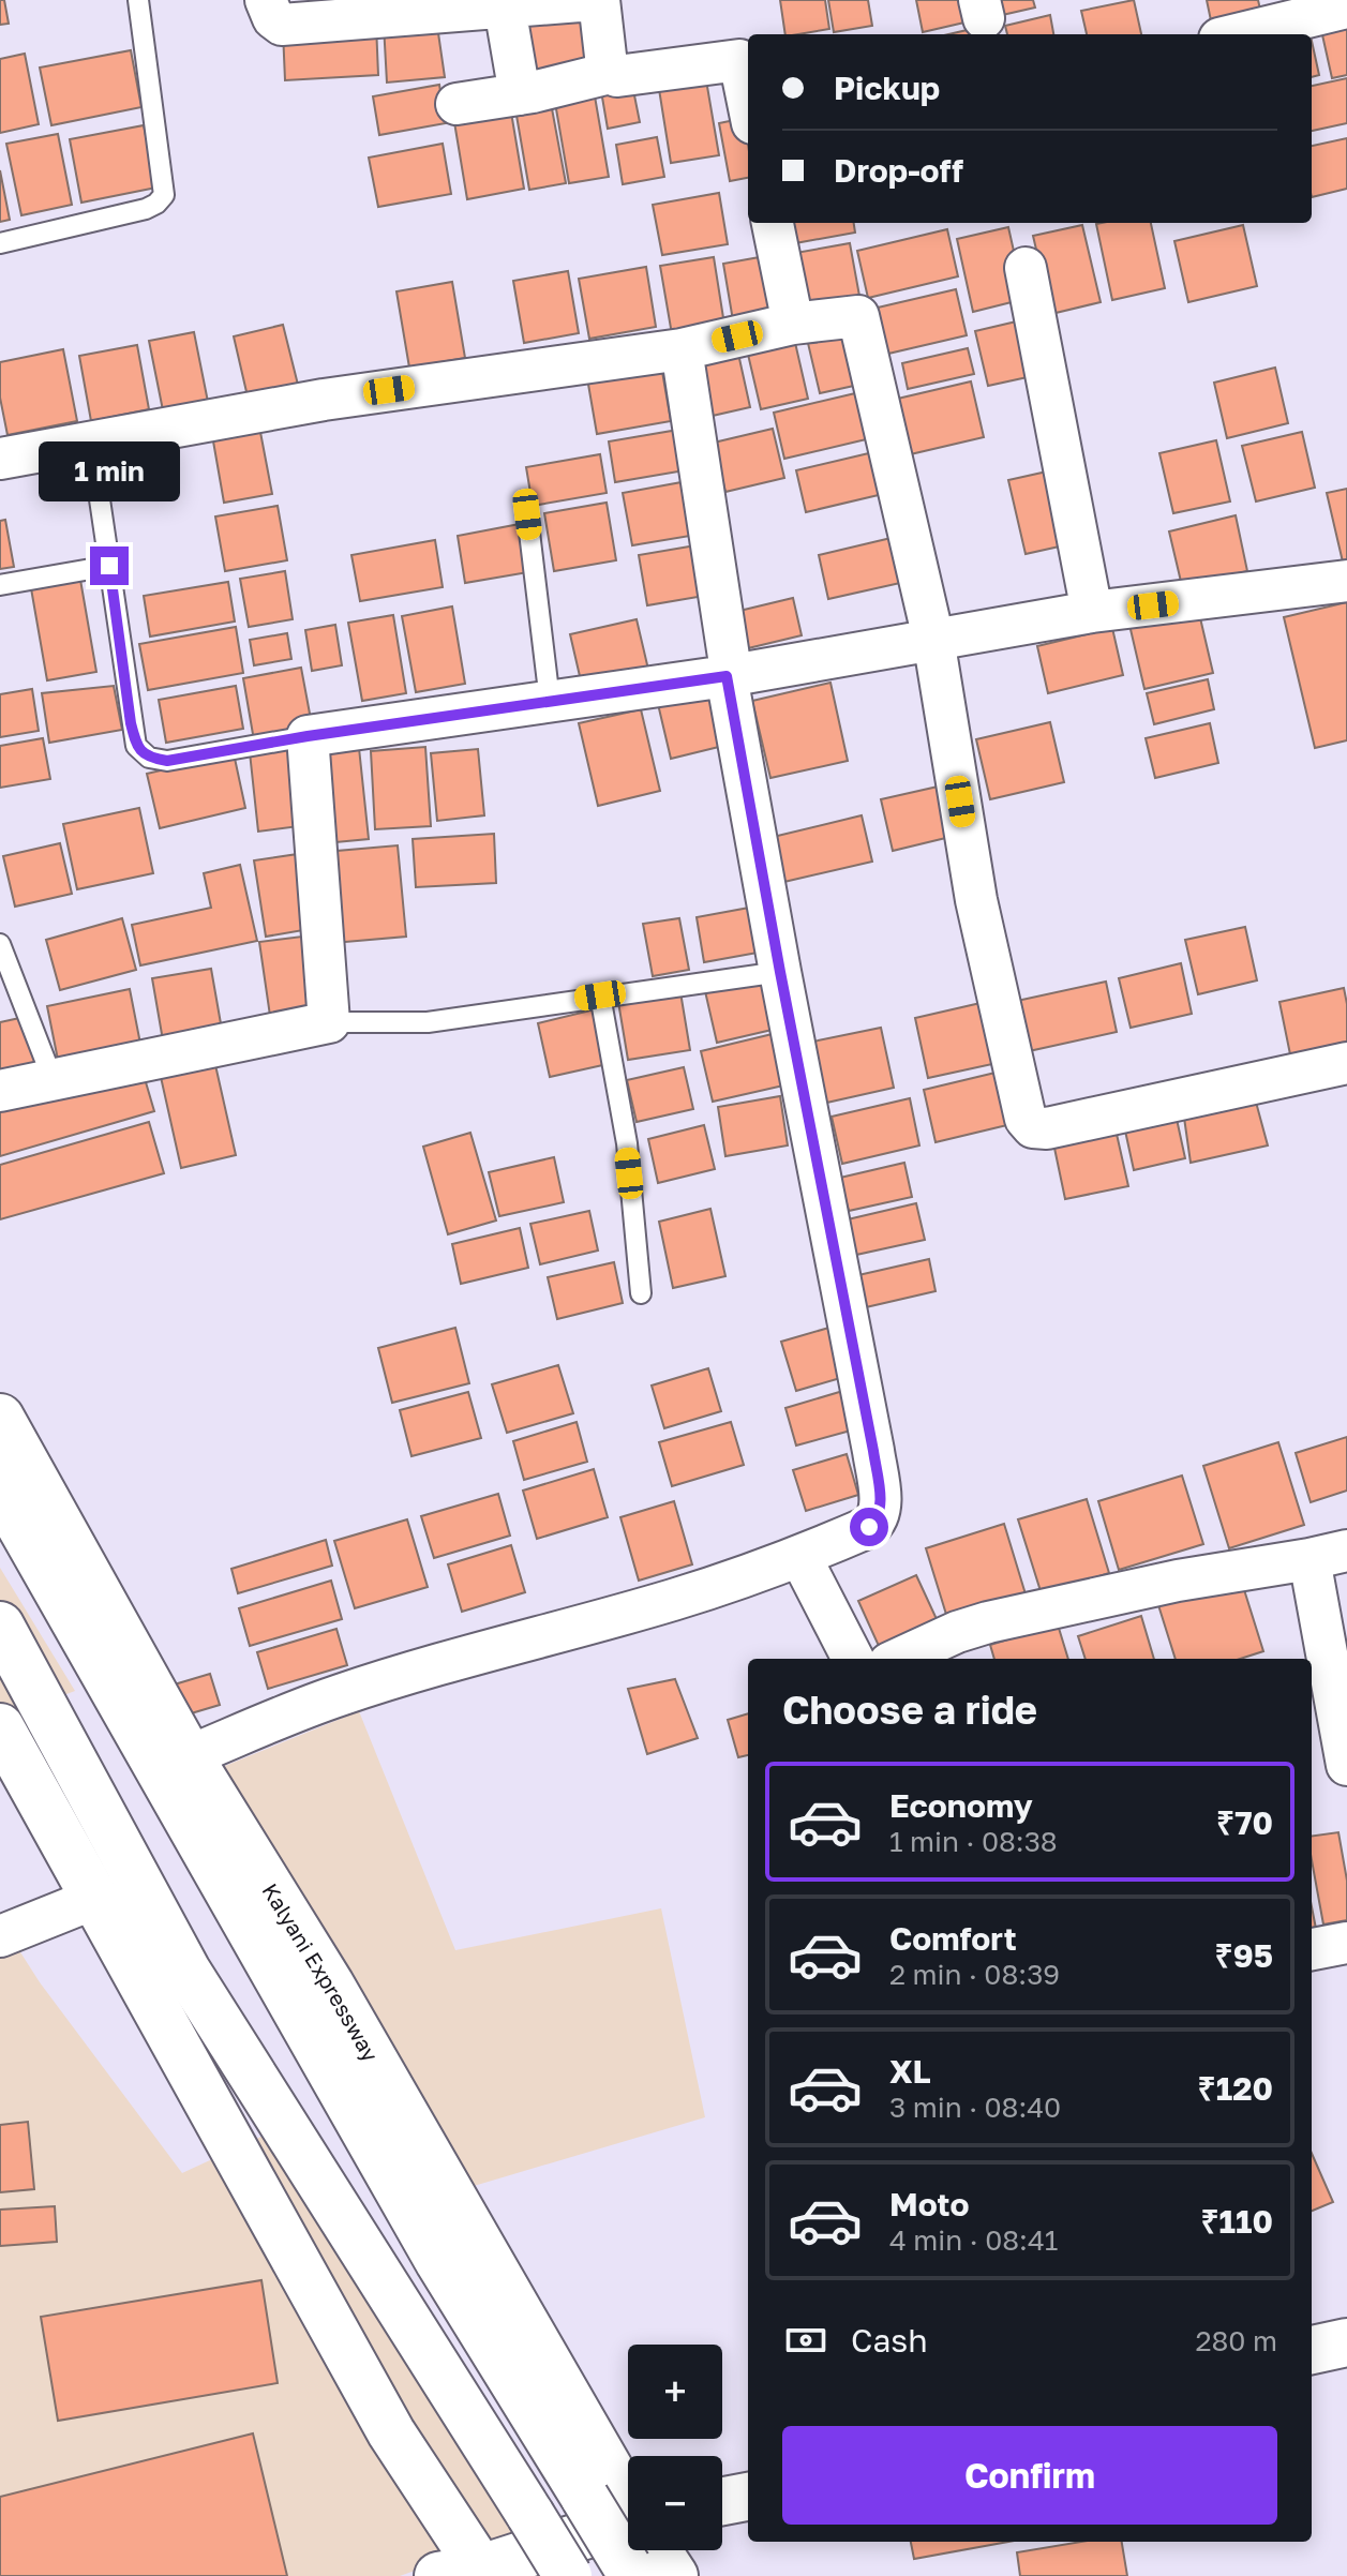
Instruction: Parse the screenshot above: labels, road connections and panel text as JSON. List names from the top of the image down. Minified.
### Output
{"streets":{"main road":["Kalyani Expressway"]},"page":{"banner":["Pickup","Drop-off"],"bubble":"1 min","heading":"Choose a ride","list":[{"name":"Economy","note":"1 min · 08:38","value":"₹70"},{"name":"Comfort","note":"2 min · 08:39","value":"₹95"},{"name":"XL","note":"3 min · 08:40","value":"₹120"},{"name":"Moto","note":"4 min · 08:41","value":"₹110"}],"pay":["Cash","280 m"],"map_buttons":["+","−"],"buttons":"Confirm"}}
